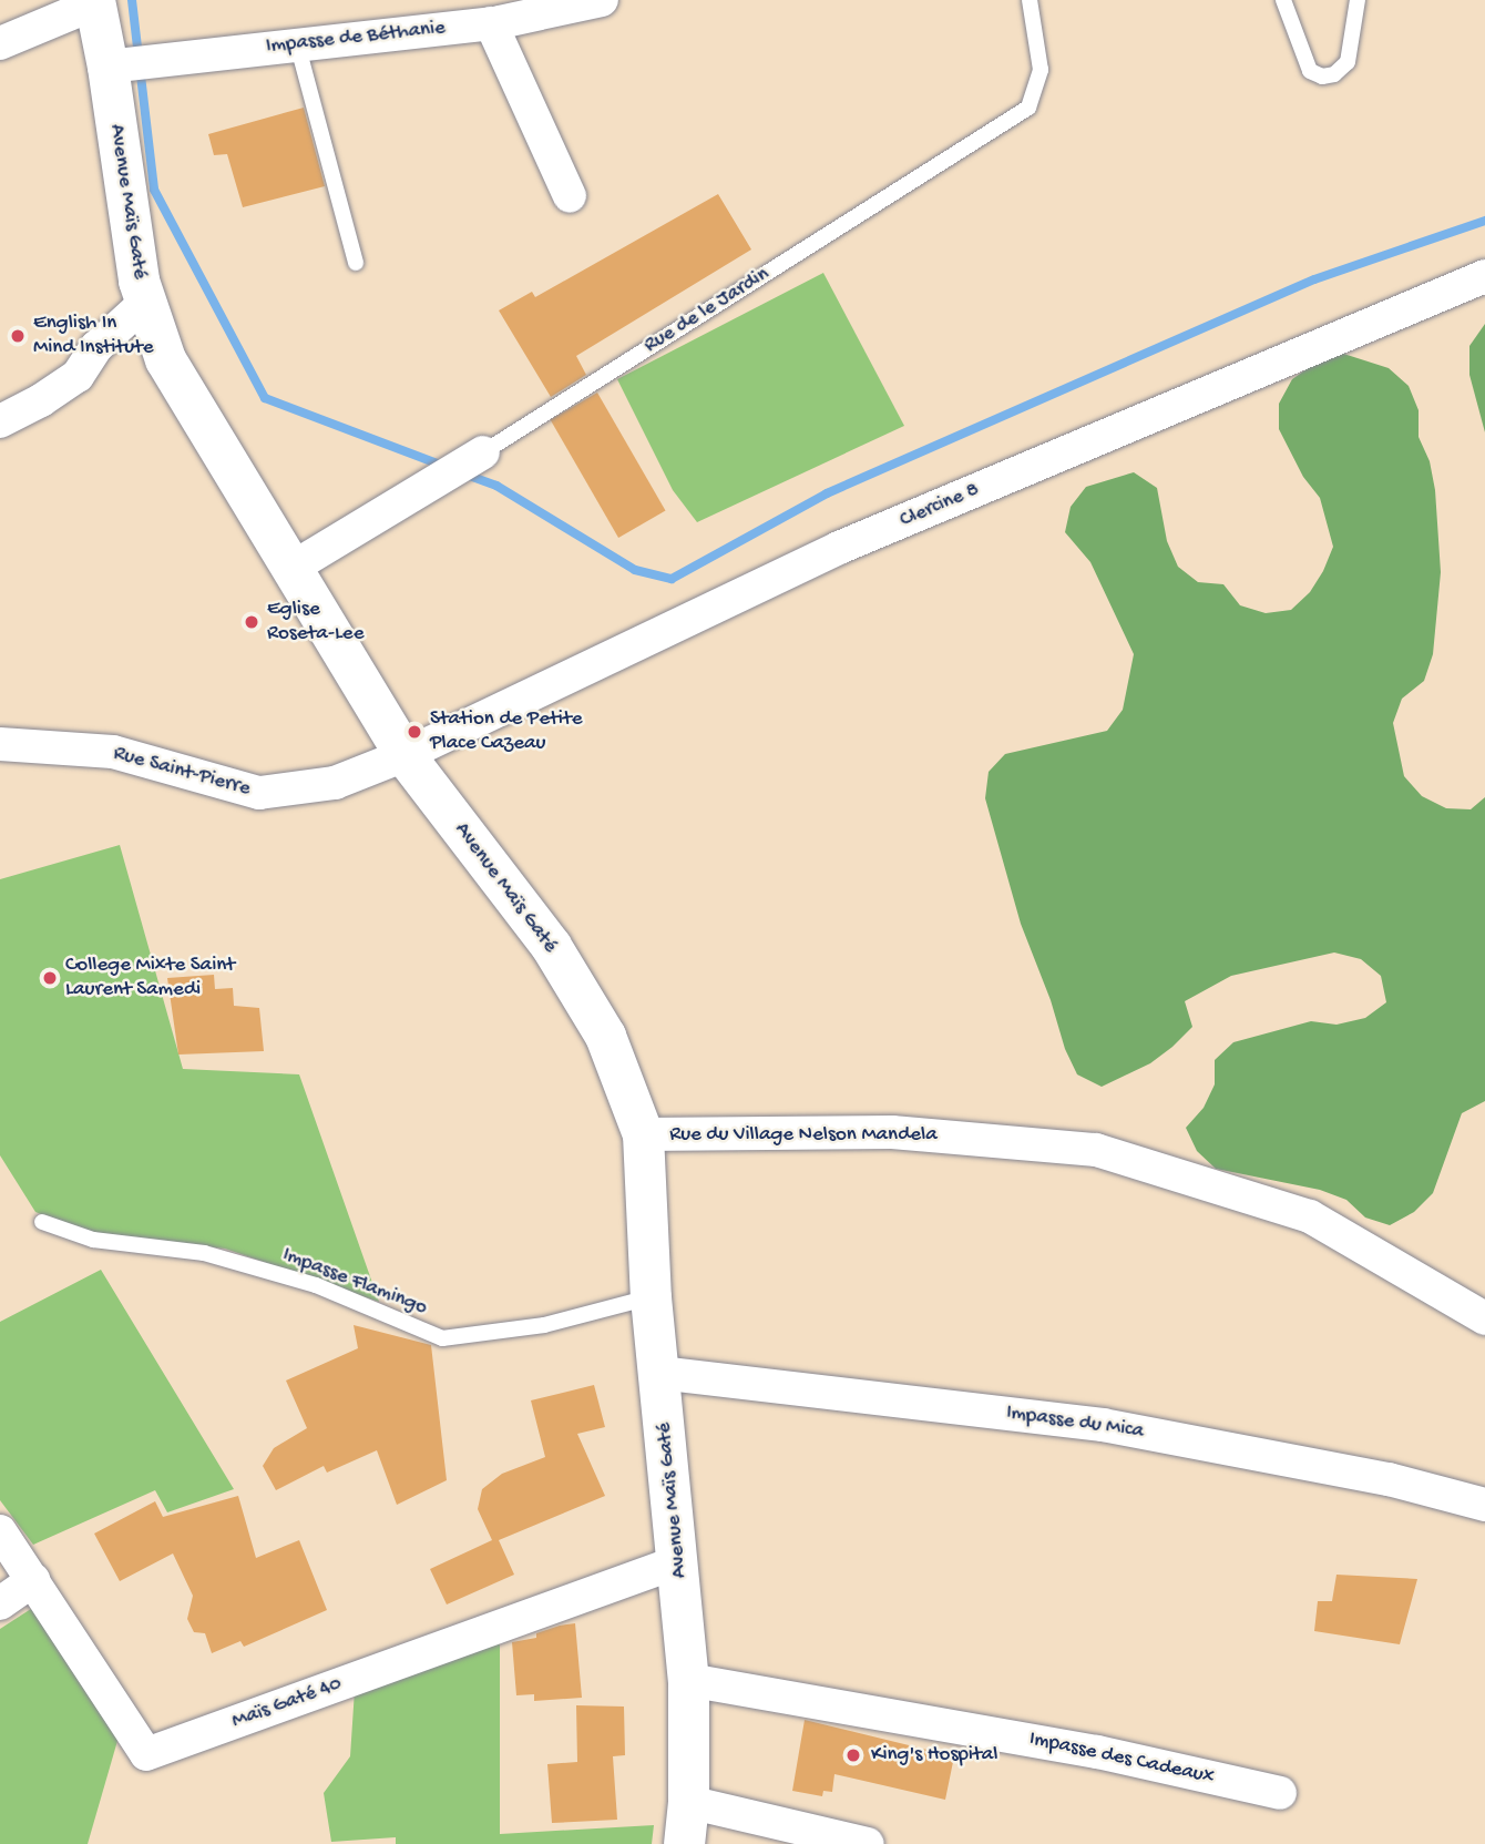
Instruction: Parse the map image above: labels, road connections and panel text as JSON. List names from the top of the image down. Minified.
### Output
{"streets":{"street":["Impasse de Béthanie","Avenue Maïs Gaté","Rue de le Jardin","Clercine 8","Rue Saint-Pierre","Rue du Village Nelson Mandela","Impasse du Mica","Maïs Gaté 40","Impasse des Cadeaux"],"lane":["Impasse Flamingo"]},"crossings":[["Impasse de Béthanie","Avenue Maïs Gaté"],["Avenue Maïs Gaté","Rue de le Jardin"],["Avenue Maïs Gaté","Clercine 8"],["Avenue Maïs Gaté","Rue Saint-Pierre"],["Avenue Maïs Gaté","Rue du Village Nelson Mandela"],["Avenue Maïs Gaté","Impasse Flamingo"],["Avenue Maïs Gaté","Impasse du Mica"],["Avenue Maïs Gaté","Maïs Gaté 40"],["Avenue Maïs Gaté","Impasse des Cadeaux"],["Clercine 8","Rue Saint-Pierre"]],"places":["English In Mind Institute","Eglise Roseta-Lee","Station de Petite Place Cazeau","College Mixte Saint Laurent Samedi","King's Hospital"]}
